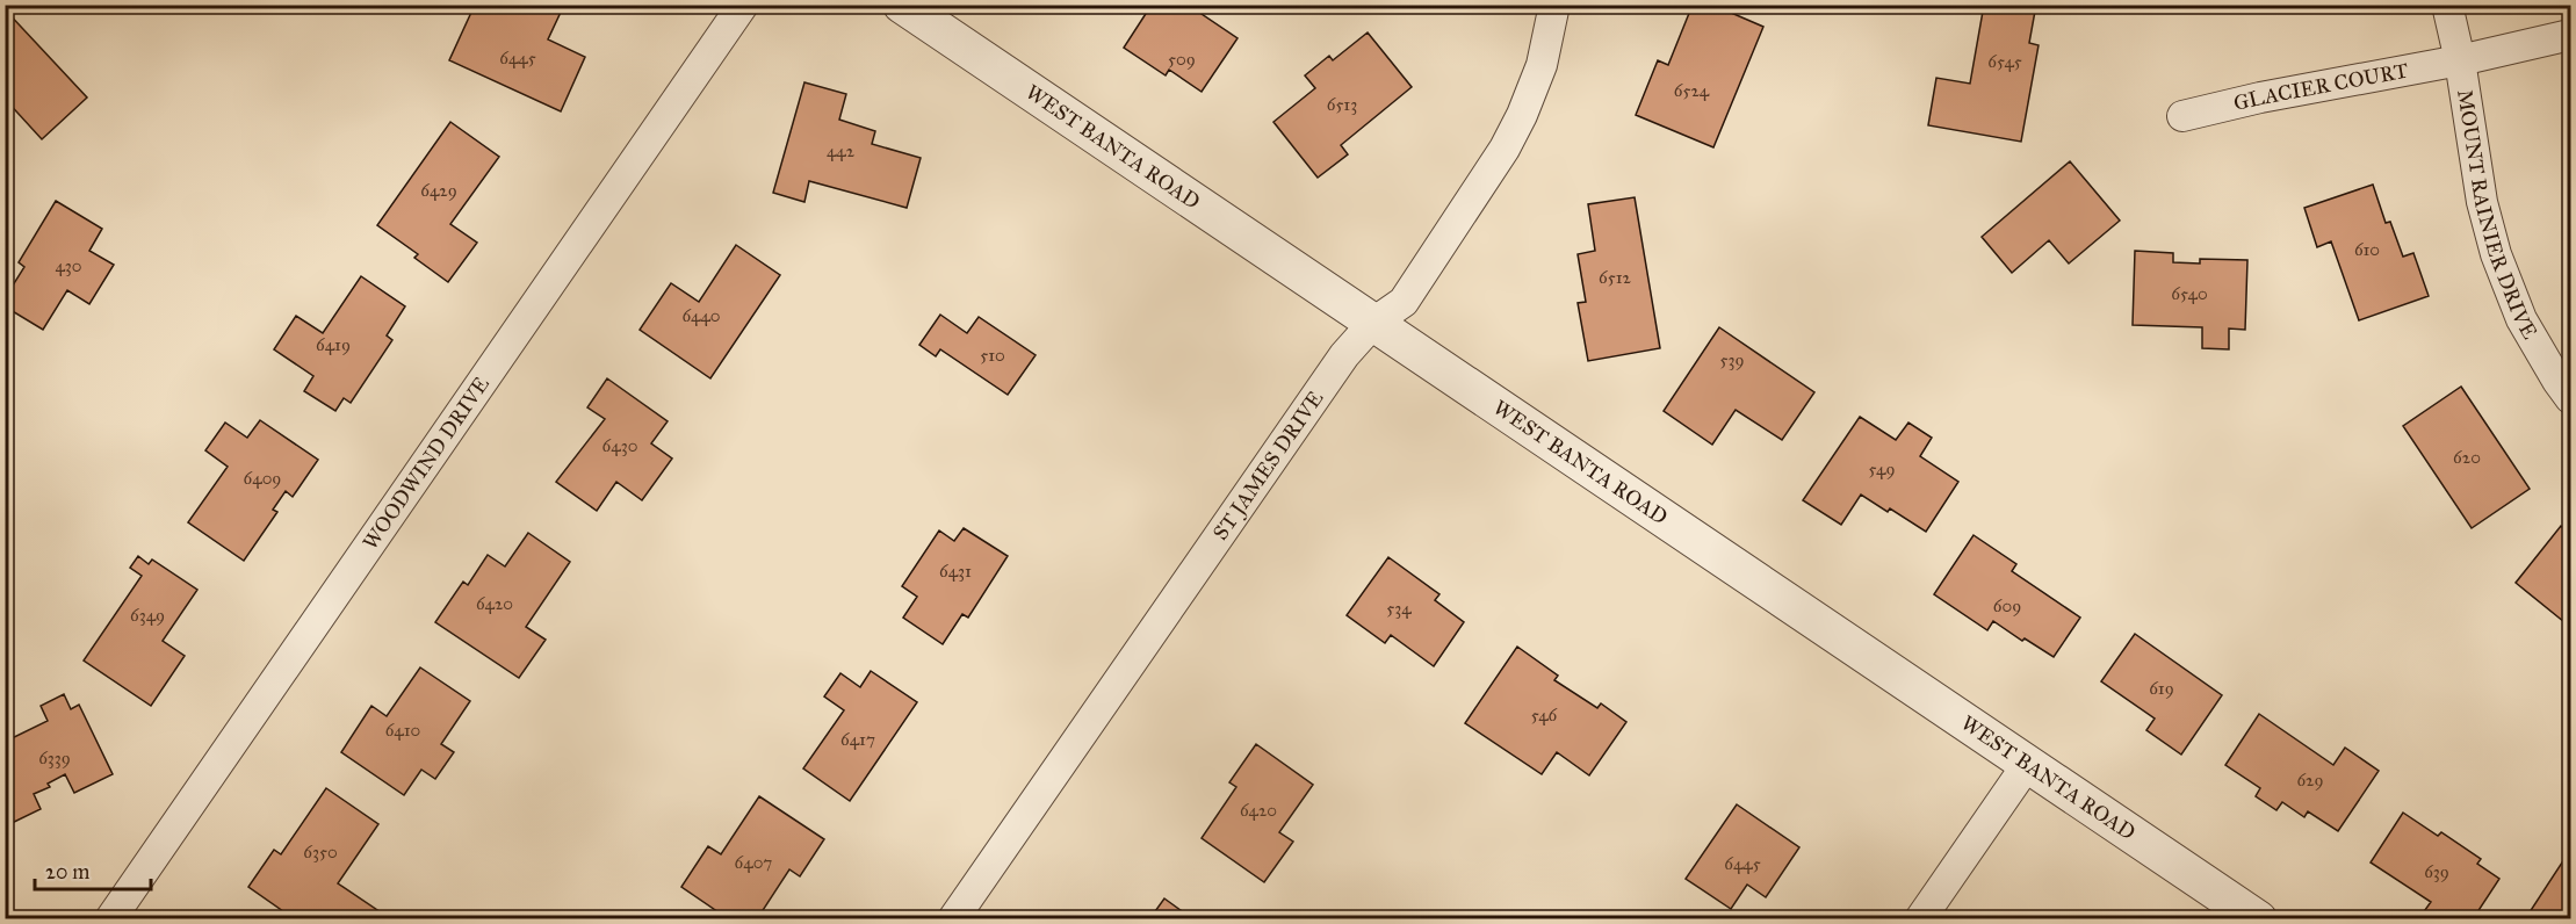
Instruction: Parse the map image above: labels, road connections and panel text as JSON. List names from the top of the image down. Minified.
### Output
{"streets":{"street":["GLACIER COURT","WEST BANTA ROAD","MOUNT RAINIER DRIVE","WOODWIND DRIVE","ST JAMES DRIVE"]},"crossings":[["GLACIER COURT","MOUNT RAINIER DRIVE"],["WEST BANTA ROAD","ST JAMES DRIVE"]],"house_numbers":["6445","509","6545","6524","6513","442","6429","610","430","6512","6540","6440","6419","510","539","6430","620","549","6409","6431","6420","609","534","6349","619","546","6410","6417","6339","629","6420","6350","6407","6445","639"],"scale_bar":"20 m"}
